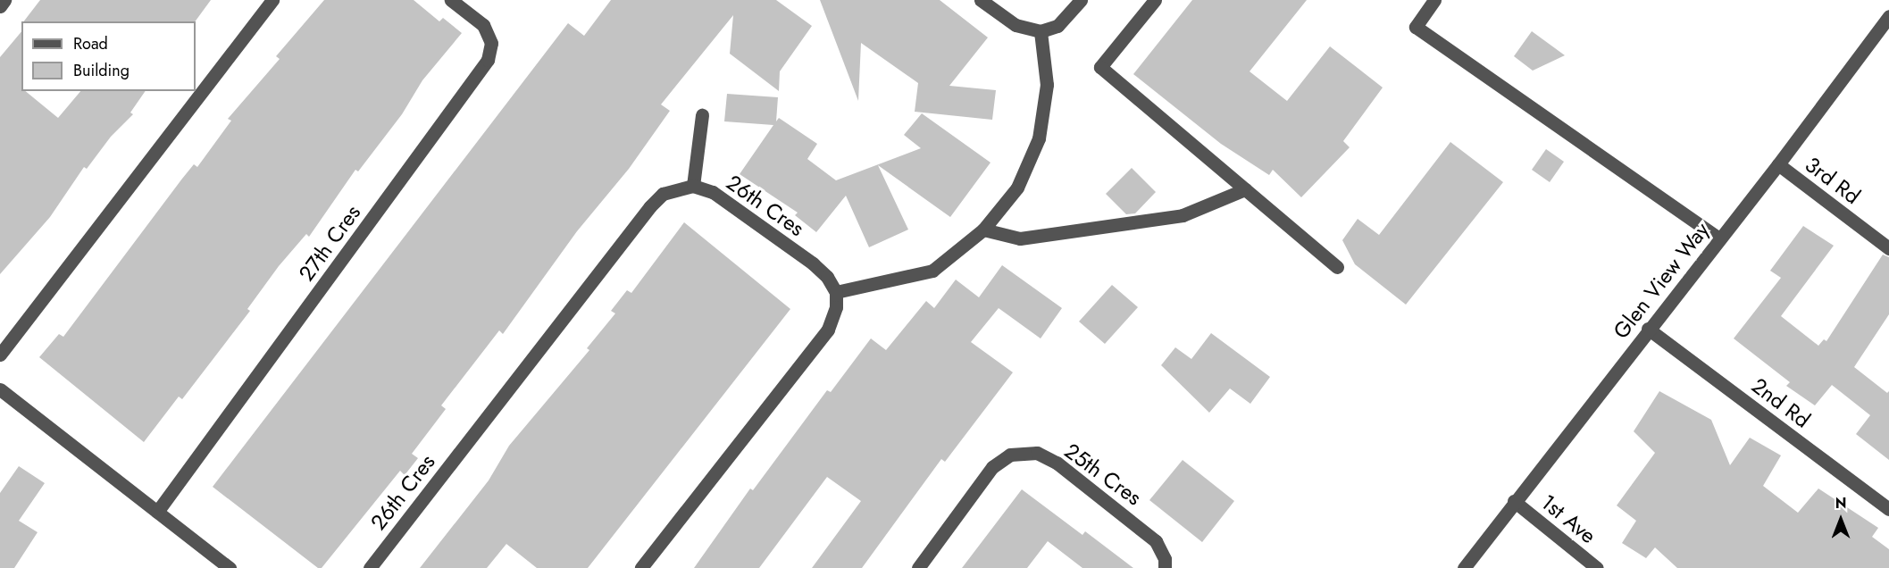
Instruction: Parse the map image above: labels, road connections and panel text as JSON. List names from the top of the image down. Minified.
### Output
{"streets":{"street":["3rd Rd","26th Cres","27th Cres","Glen View Way","2nd Rd","25th Cres","1st Ave"]},"crossings":[["3rd Rd","Glen View Way"],["Glen View Way","2nd Rd"],["Glen View Way","1st Ave"]],"legend":["Road","Building"],"north":"top"}
